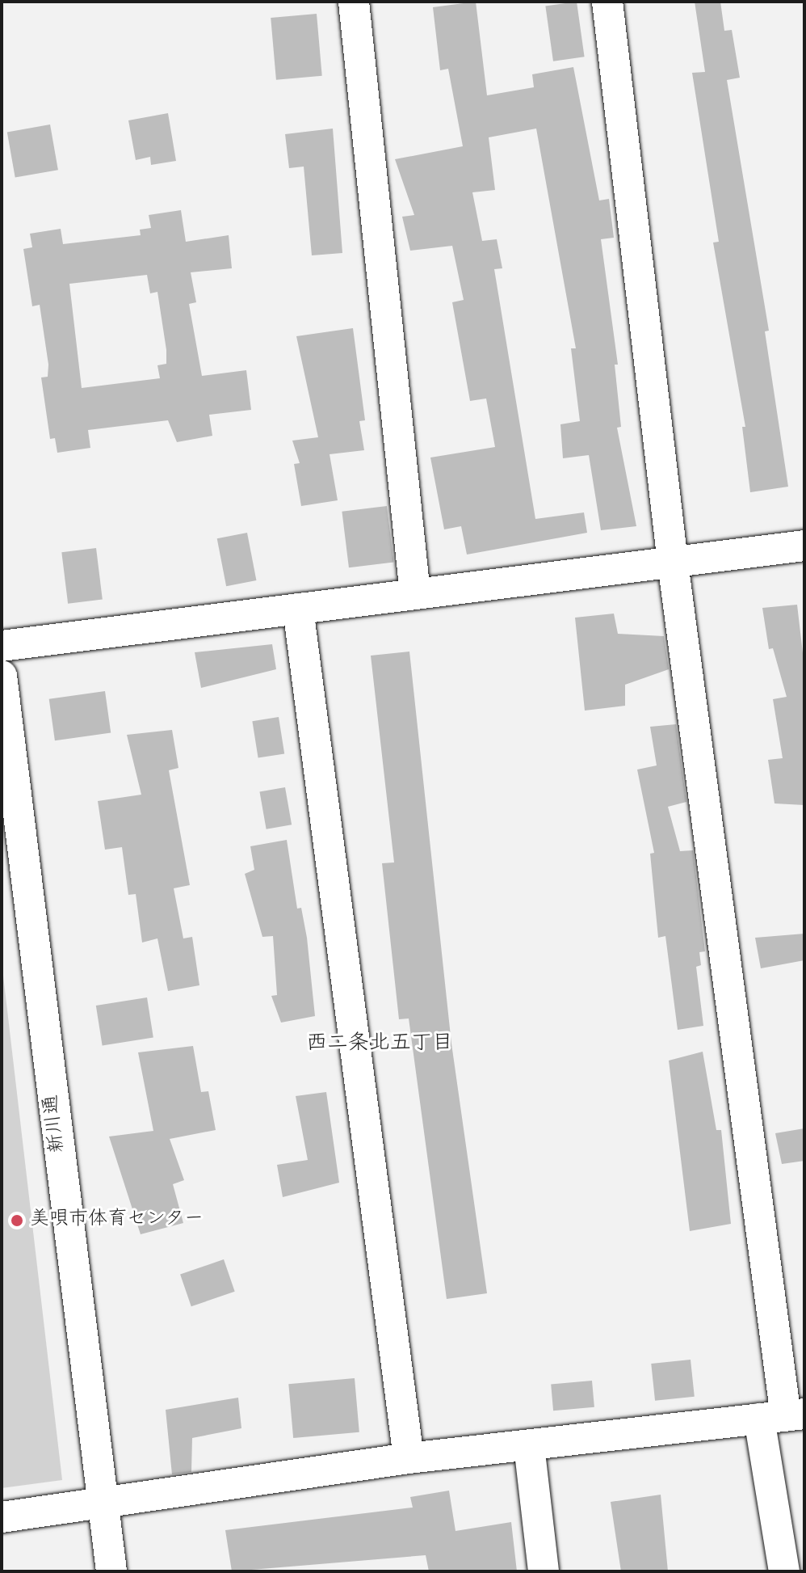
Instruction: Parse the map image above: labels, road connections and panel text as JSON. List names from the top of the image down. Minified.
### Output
{"streets":{"street":["新川通"]},"districts":["西二条北五丁目"],"places":["美唄市体育センター"]}
